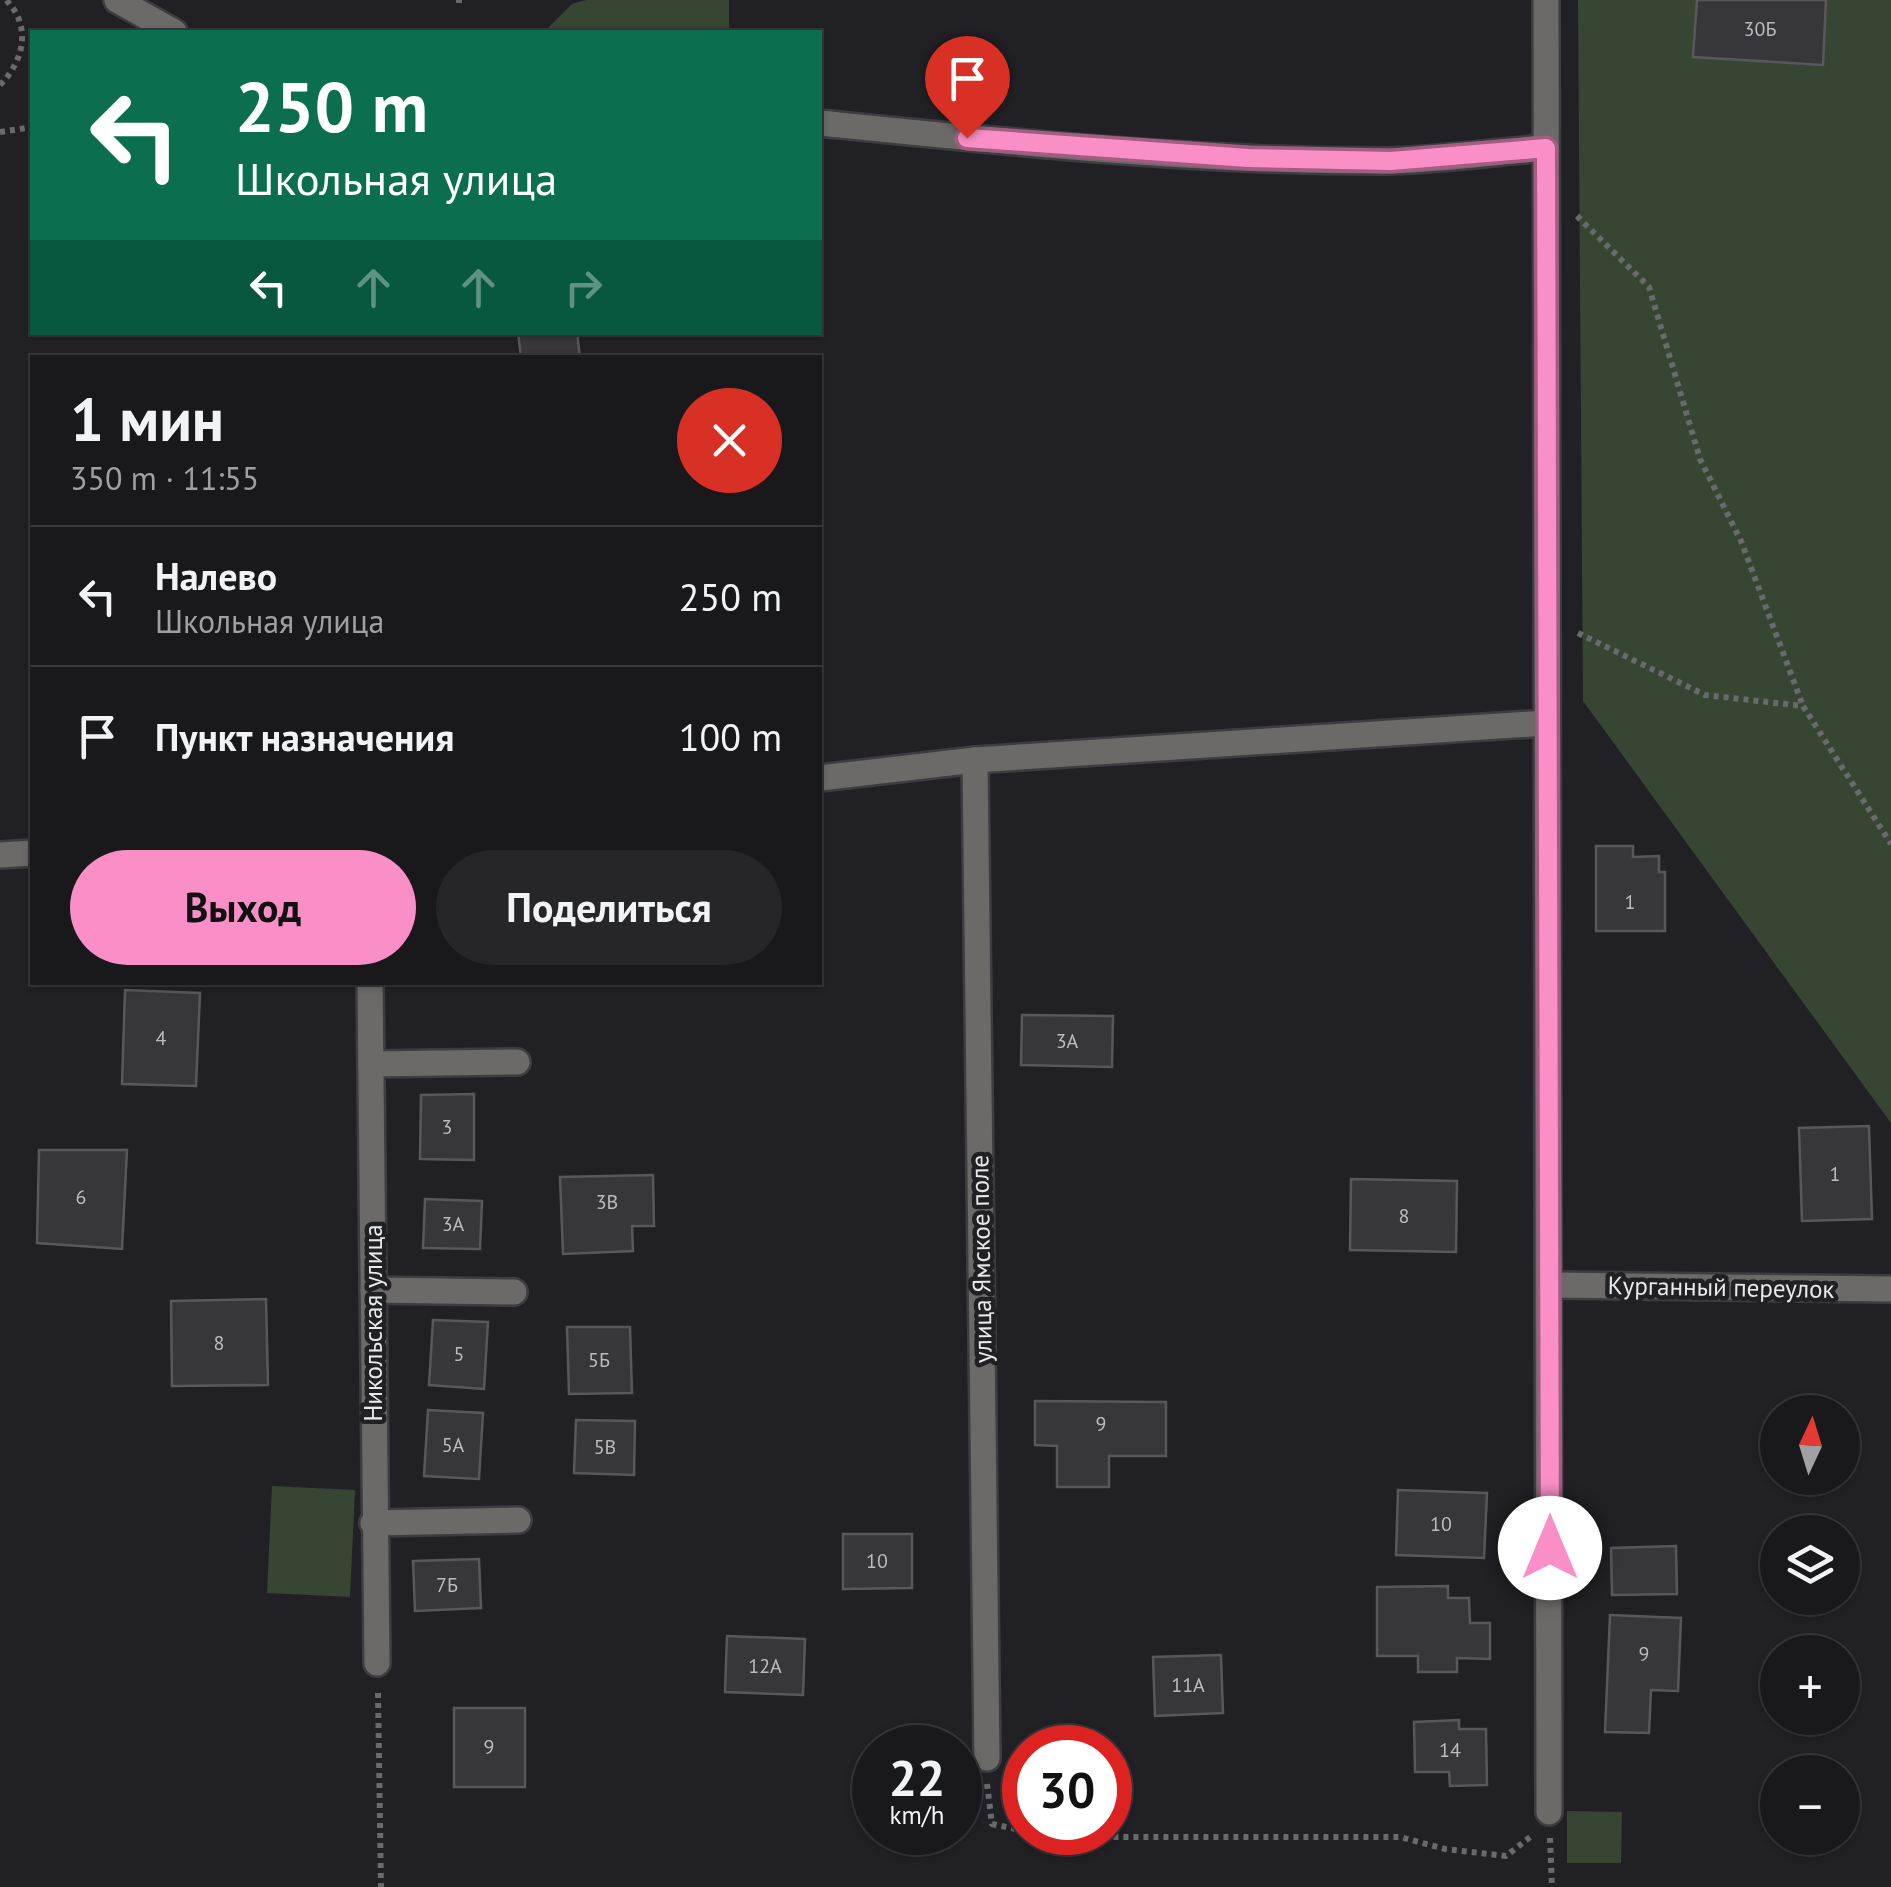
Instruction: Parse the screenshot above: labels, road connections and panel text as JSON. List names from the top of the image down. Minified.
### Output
{"streets":{"street":["улица Ямское поле","Курганный переулок","Никольская улица"]},"house_numbers":["30Б","1","4","3А","3","1","6","3В","8","3А","8","5","5Б","9","5А","5В","10","10","7Б","9","12А","11А","9","14"],"north":"top","page":{"turn":["250 m","Школьная улица"],"heading":["1 мин","350 m · 11:55"],"list":[{"name":"Налево","note":"Школьная улица","value":"250 m"},{"name":"Пункт назначения","value":"100 m"}],"buttons":["Выход","Поделиться"],"map_buttons":["+","−"],"speed":"22 km/h","limit":"30"}}
